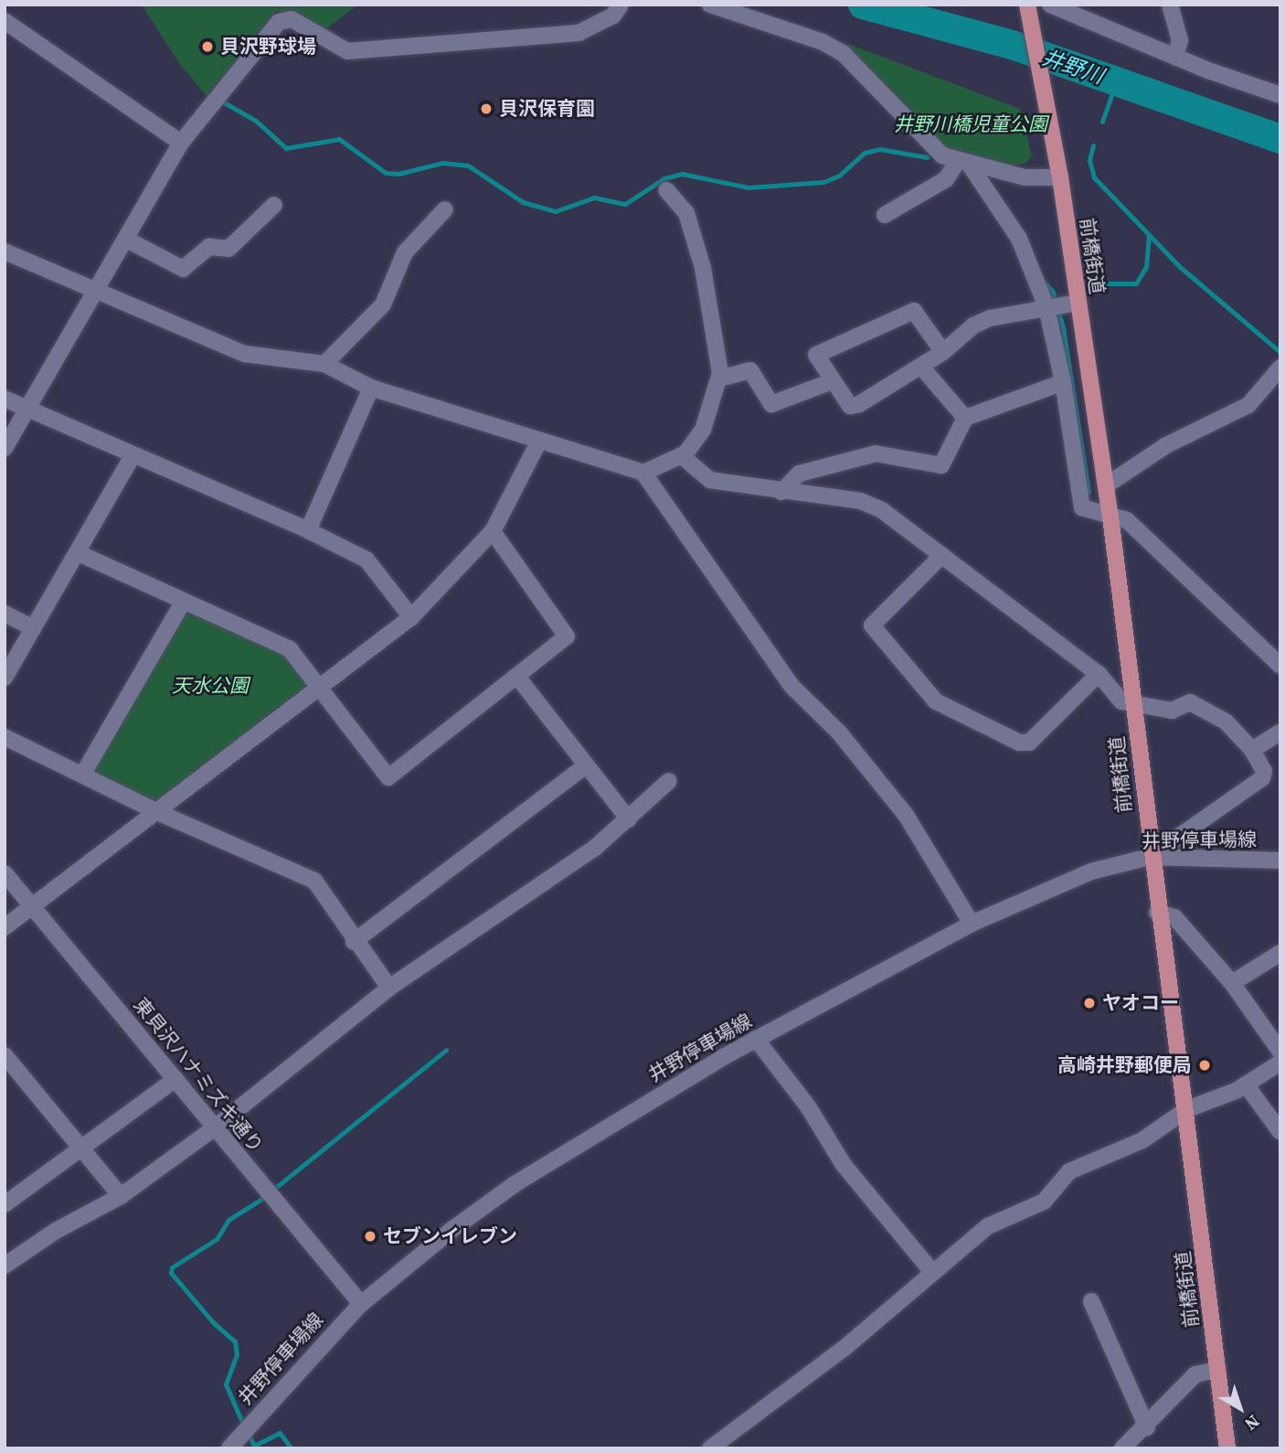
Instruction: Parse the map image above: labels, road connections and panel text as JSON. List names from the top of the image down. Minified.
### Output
{"streets":{"main road":["前橋街道"],"street":["井野停車場線","東貝沢ハナミズキ通り"]},"crossings":[["前橋街道","井野停車場線"],["井野停車場線","東貝沢ハナミズキ通り"]],"water":["井野川"],"parks":["井野川橋児童公園","天水公園"],"places":["貝沢野球場","貝沢保育園","ヤオコー","高崎井野郵便局","セブンイレブン"],"north":"bottom right"}
